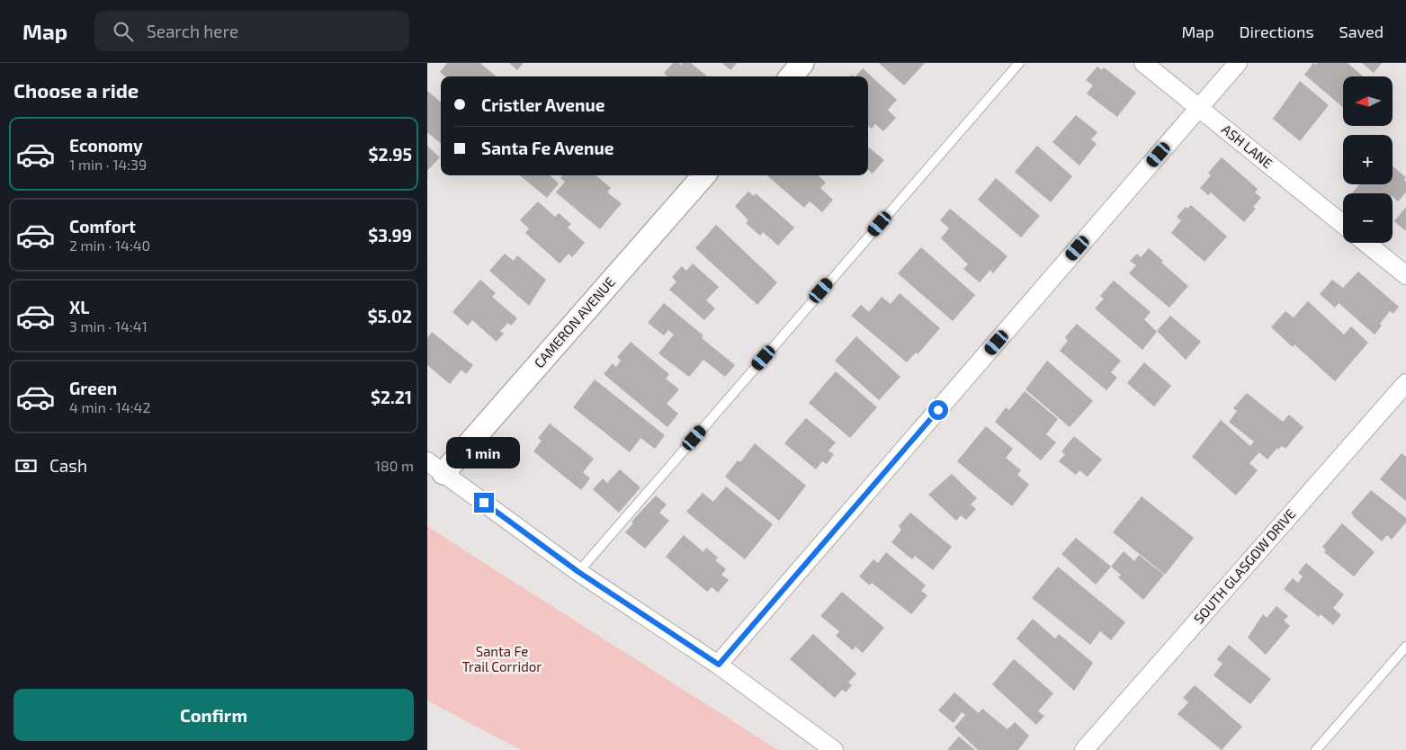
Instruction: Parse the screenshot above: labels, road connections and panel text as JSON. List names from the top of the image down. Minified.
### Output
{"streets":{"street":["ASH LANE","CAMERON AVENUE","SOUTH GLASGOW DRIVE"]},"parks":["Santa Fe Trail Corridor"],"north":"left","page":{"header":"Map","search":"Search here","nav":["Map","Directions","Saved"],"heading":"Choose a ride","map_buttons":["+","−"],"banner":["Cristler Avenue","Santa Fe Avenue"],"list":[{"name":"Economy","note":"1 min · 14:39","value":"$2.95"},{"name":"Comfort","note":"2 min · 14:40","value":"$3.99"},{"name":"XL","note":"3 min · 14:41","value":"$5.02"},{"name":"Green","note":"4 min · 14:42","value":"$2.21"}],"bubble":"1 min","pay":["Cash","180 m"],"buttons":"Confirm"}}
